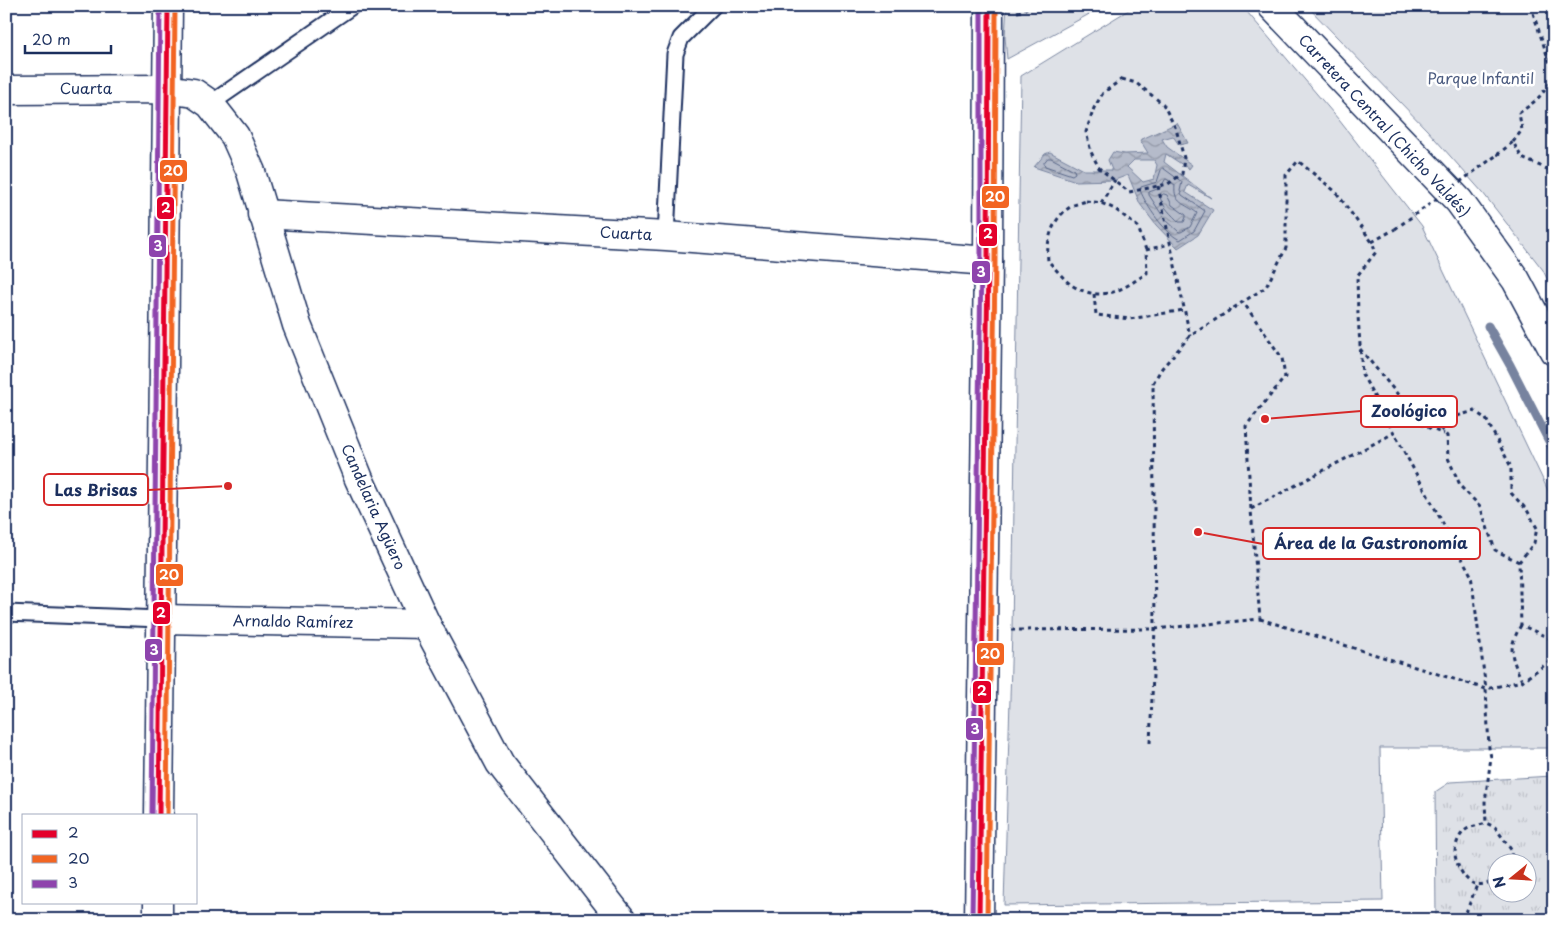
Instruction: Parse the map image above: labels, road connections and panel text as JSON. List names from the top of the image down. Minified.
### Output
{"streets":{"street":["Cuarta","Carretera Central (Chicho Valdés)","Candelaria Agüero","Arnaldo Ramírez"]},"crossings":[["Cuarta","Candelaria Agüero"],["Candelaria Agüero","Arnaldo Ramírez"]],"parks":["Parque Infantil"],"places":["Zoológico","Las Brisas","Área de la Gastronomía"],"lines":["transit line 2","transit line 20","transit line 3"],"legend":["2","20","3"],"scale_bar":"20 m","north":"left"}
